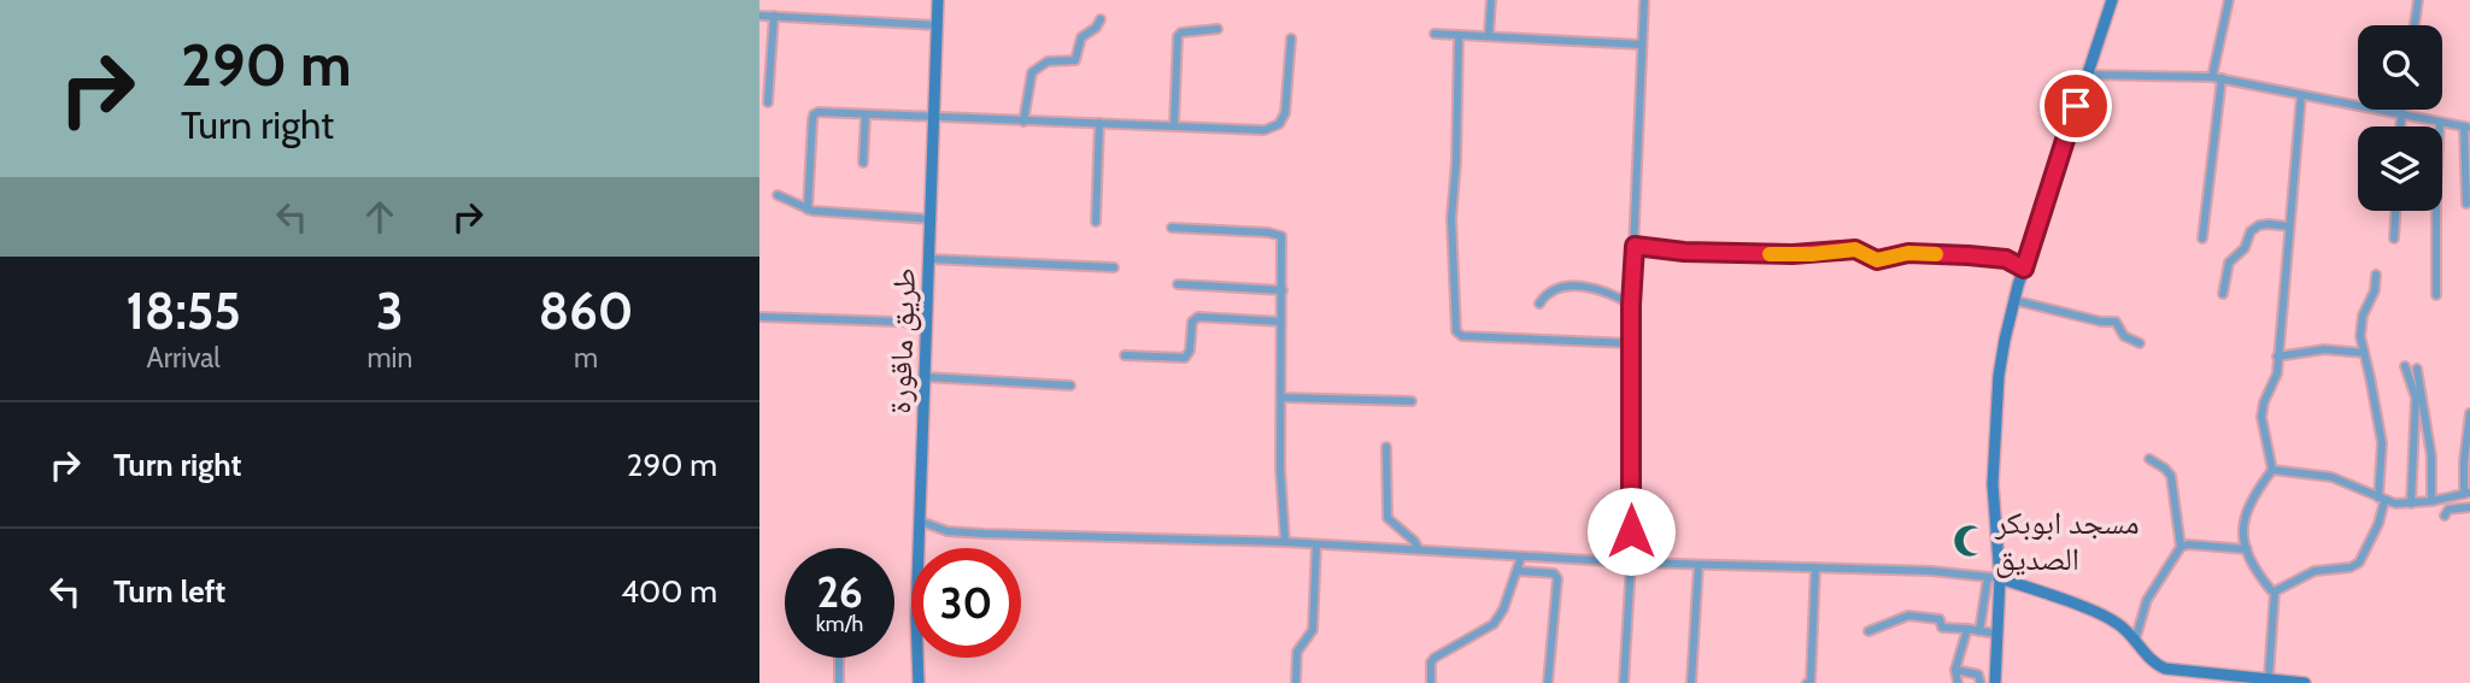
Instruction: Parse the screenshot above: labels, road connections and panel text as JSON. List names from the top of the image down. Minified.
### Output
{"streets":{"street":["طريق ماقورة"]},"places":{"mosque":["مسجد ابوبكر الصديق"]},"page":{"turn":["290 m","Turn right"],"eta":["18:55","Arrival","3","min","860","m"],"list":[{"name":"Turn right","value":"290 m"},{"name":"Turn left","value":"400 m"}],"speed":"26 km/h","limit":"30"}}
